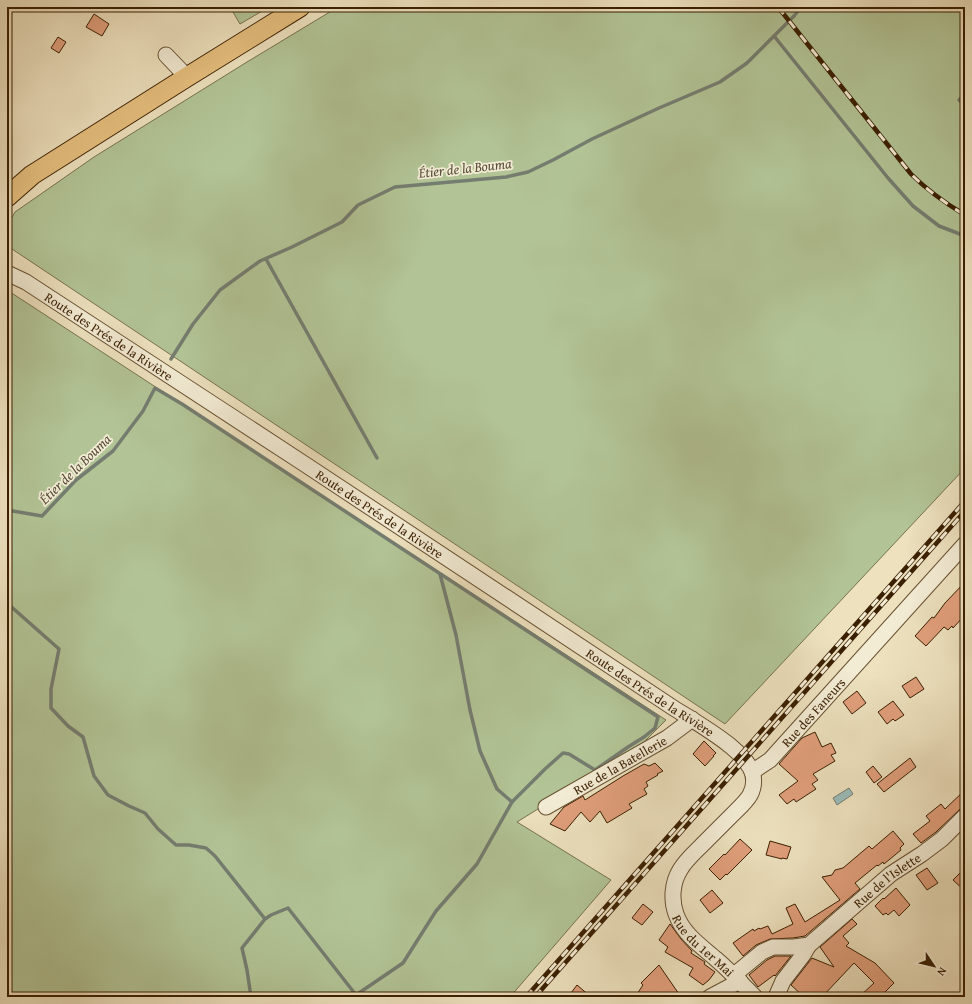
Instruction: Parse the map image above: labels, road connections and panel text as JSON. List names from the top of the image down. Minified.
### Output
{"streets":{"street":["Route des Prés de la Rivière","Rue des Faneurs","Rue de la Batellerie","Rue de l'Islette","Rue du 1er Mai"]},"crossings":[["Route des Prés de la Rivière","Rue des Faneurs"],["Route des Prés de la Rivière","Rue de la Batellerie"],["Route des Prés de la Rivière","Rue du 1er Mai"],["Rue des Faneurs","Rue du 1er Mai"]],"water":["Étier de la Bouma"],"north":"bottom right"}
